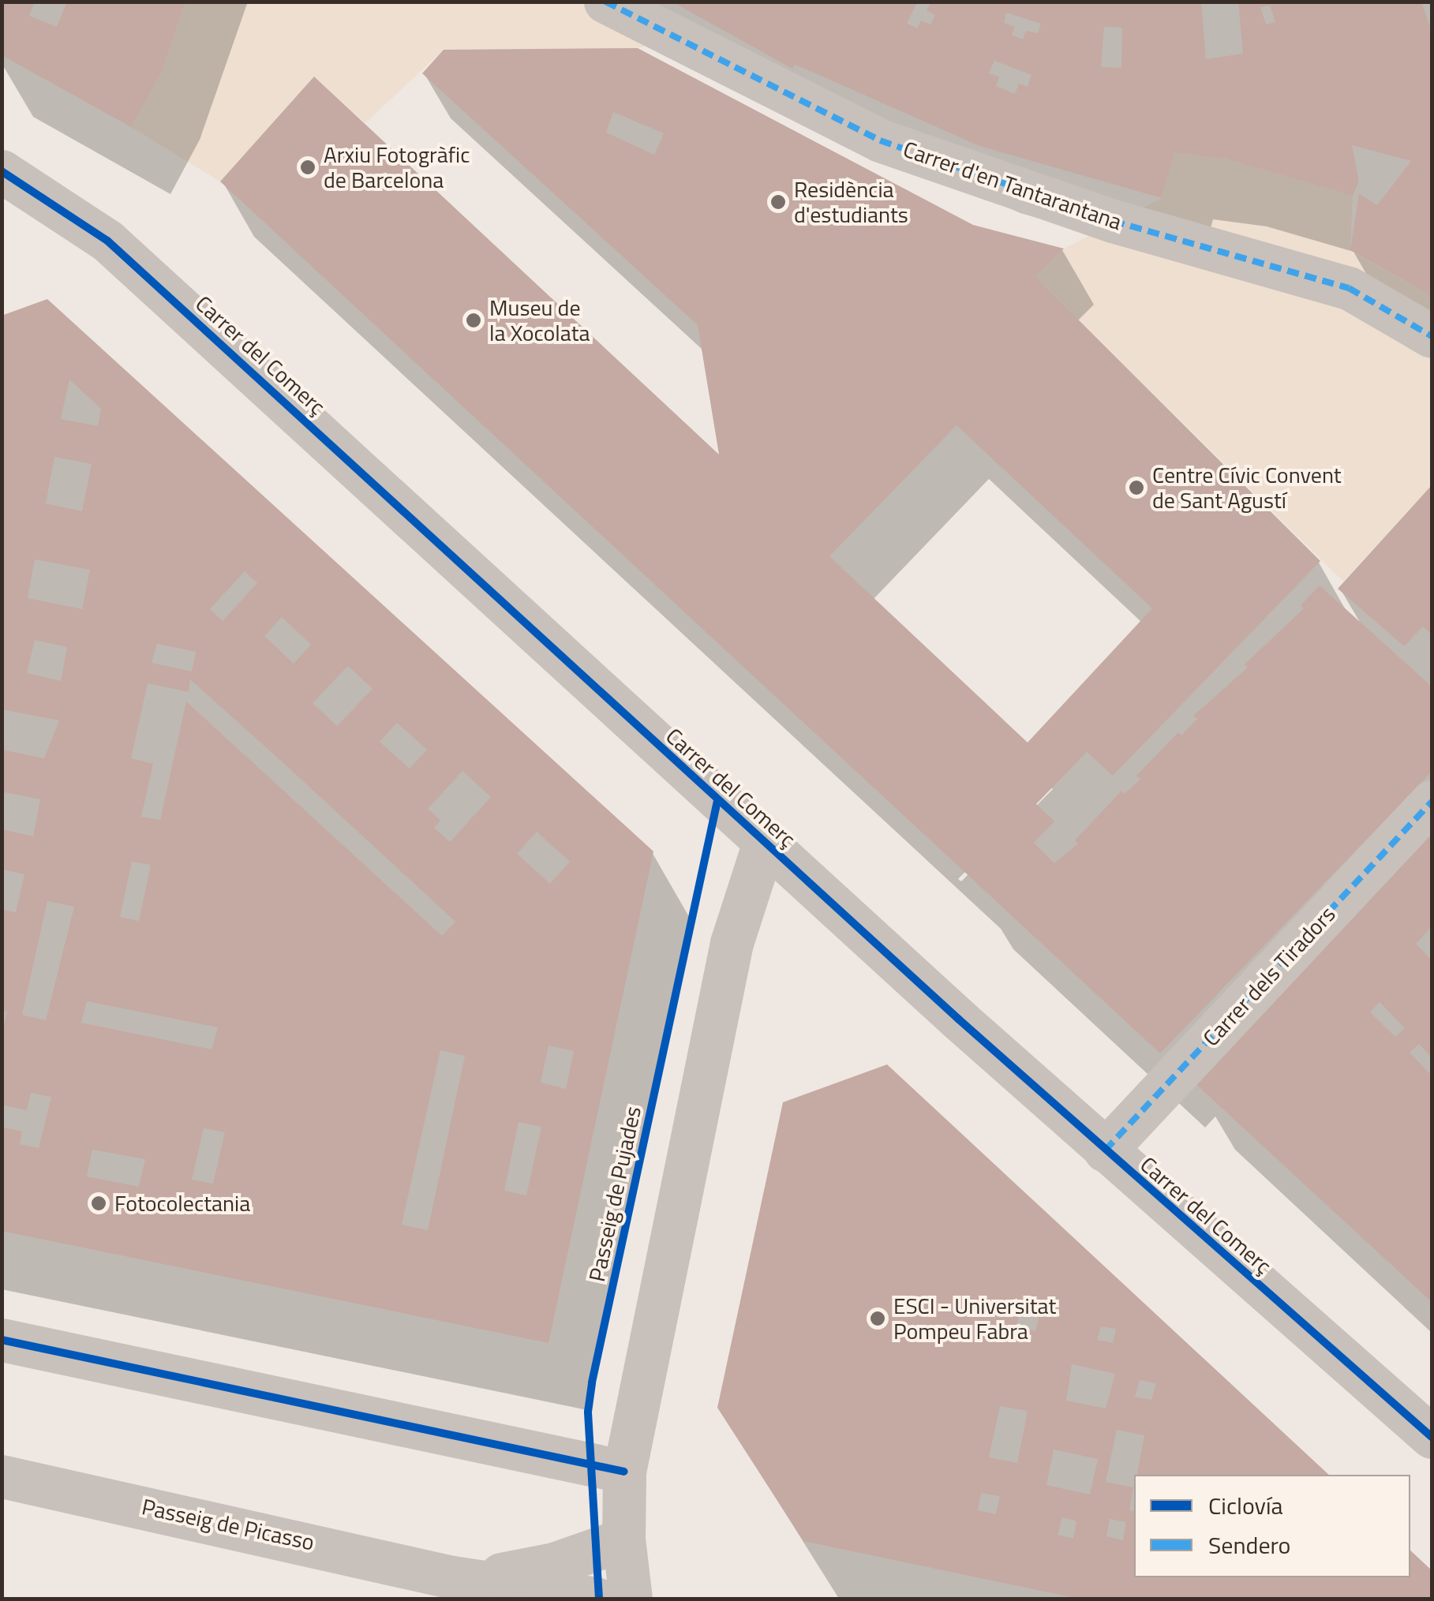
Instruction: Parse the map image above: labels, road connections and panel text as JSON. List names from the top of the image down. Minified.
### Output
{"streets":{"street":["Carrer d'en Tantarantana","Carrer del Comerç","Carrer dels Tiradors","Passeig de Picasso"],"cycle path":["Passeig de Pujades"]},"crossings":[["Carrer del Comerç","Carrer dels Tiradors"]],"places":["Arxiu Fotogràfic de Barcelona","Residència d'estudiants","Museu de la Xocolata","Centre Cívic Convent de Sant Agustí","Fotocolectania","ESCI - Universitat Pompeu Fabra"],"legend":["Ciclovía","Sendero"]}
